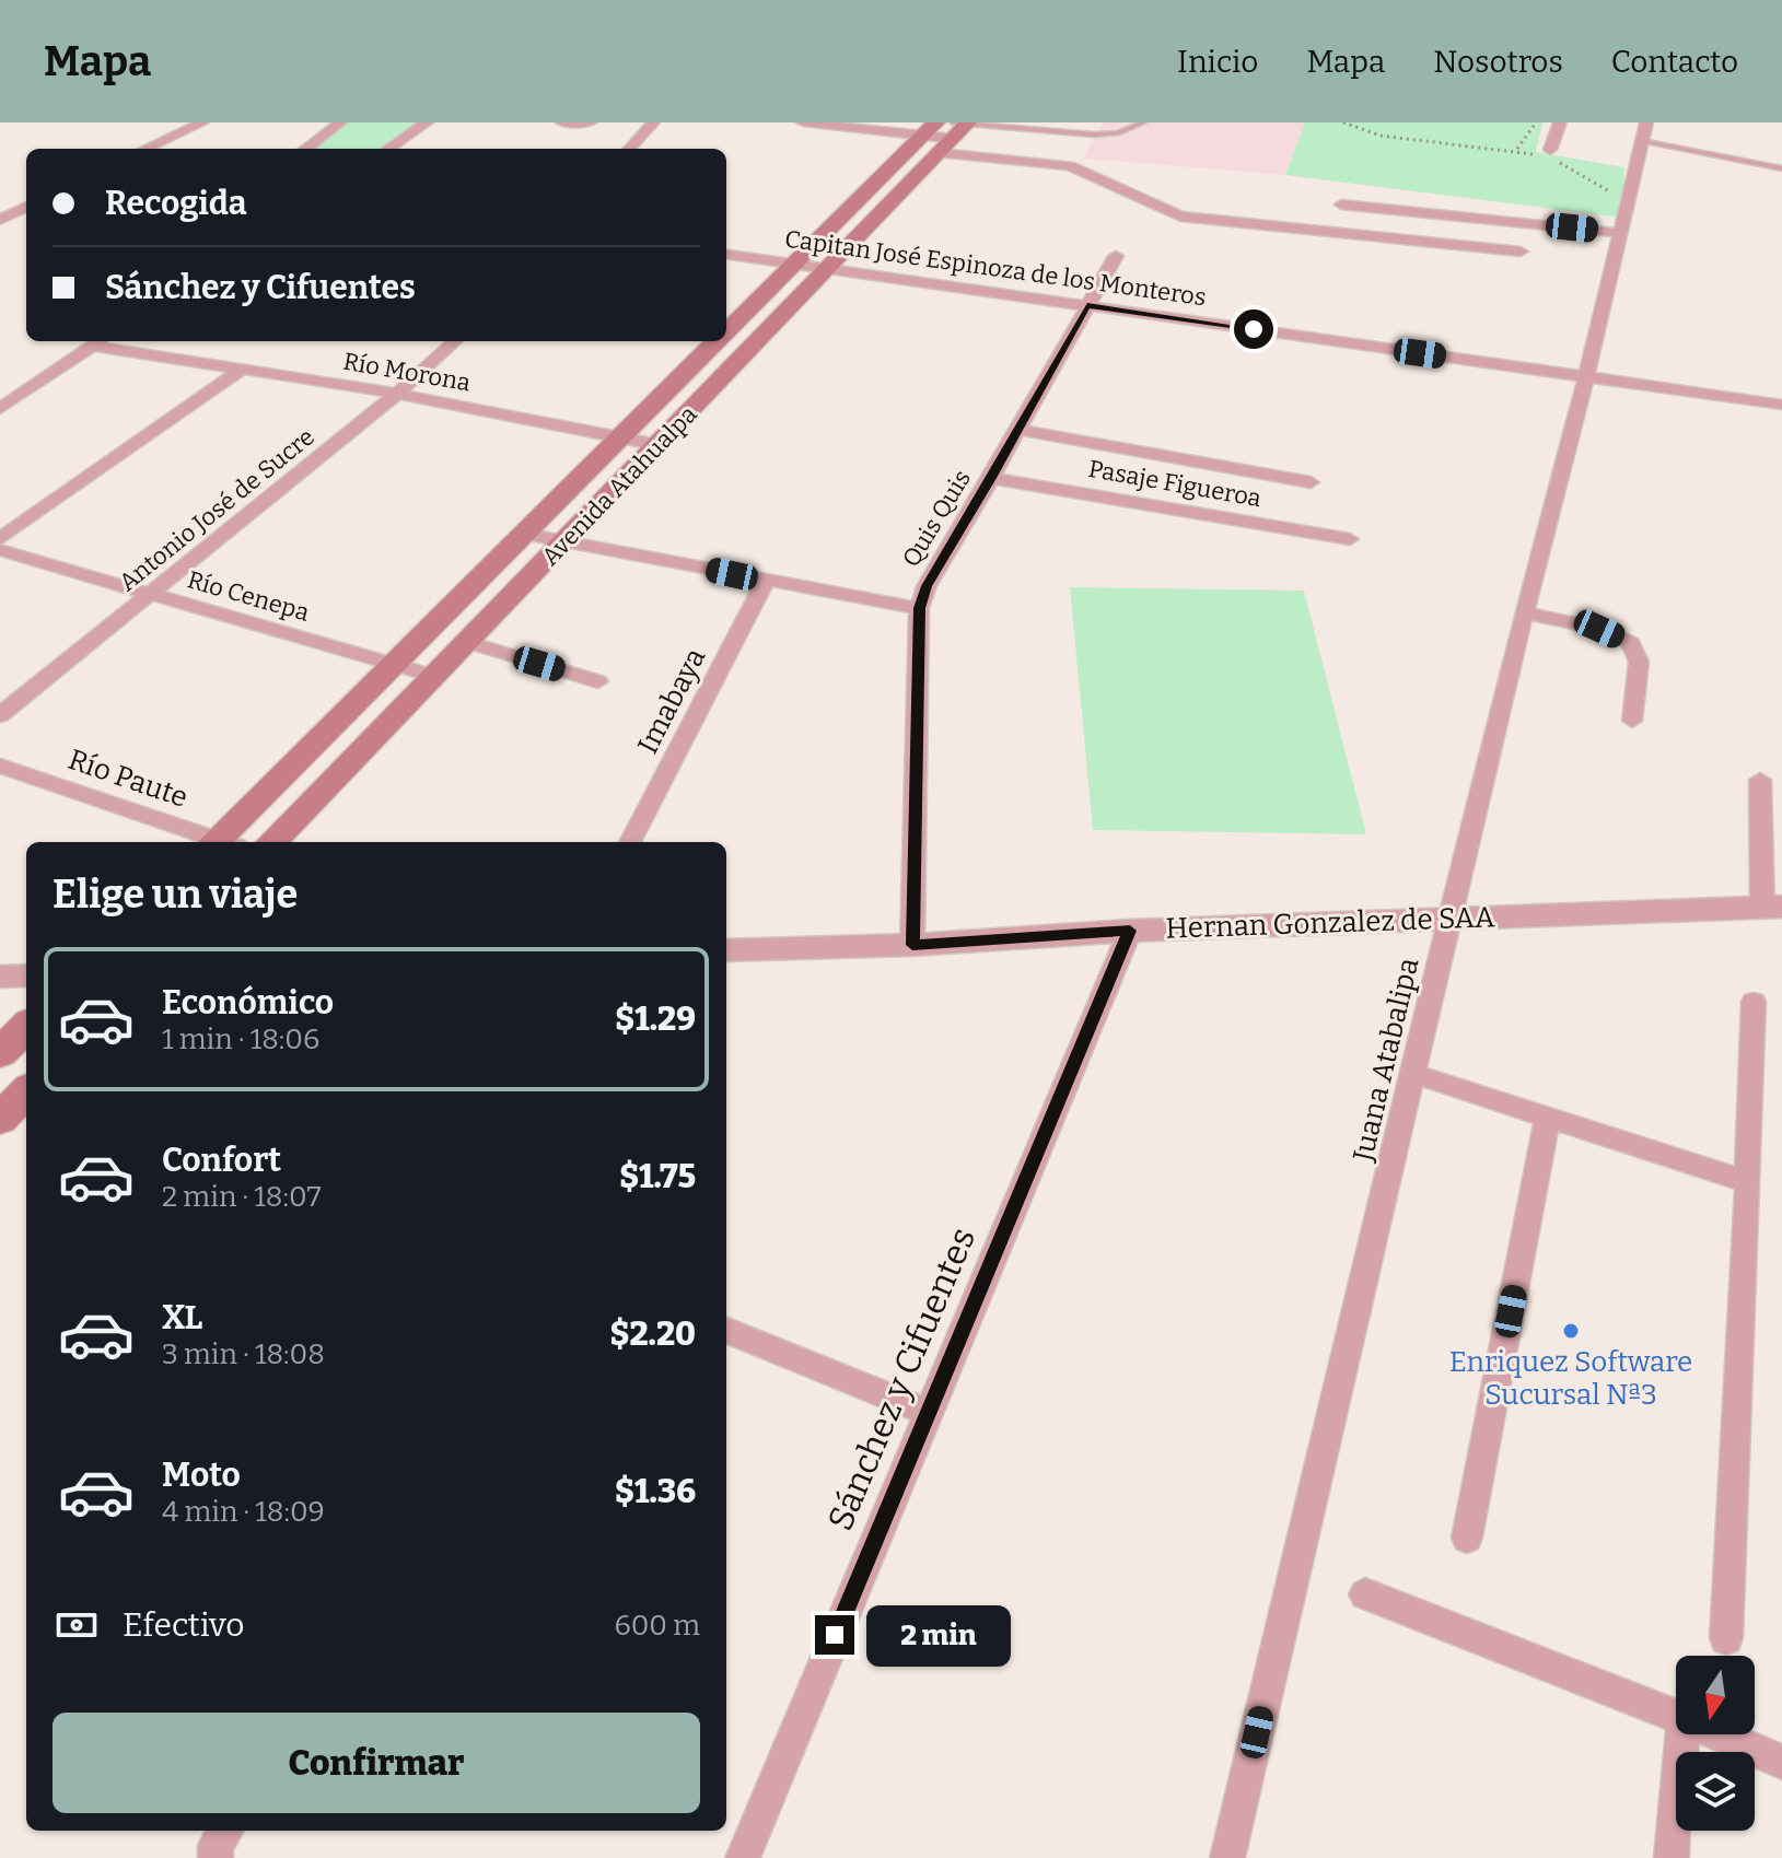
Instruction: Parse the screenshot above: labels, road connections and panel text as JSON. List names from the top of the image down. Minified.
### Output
{"streets":{"main road":["Avenida Atahualpa"],"street":["Capitan José Espinoza de los Monteros","Río Morona","Pasaje Figueroa","Antonio José de Sucre","Quis Quis","Río Cenepa","Imabaya","Río Paute","Hernan Gonzalez de SAA","Juana Atabalipa","Sánchez y Cifuentes"]},"crossings":[["Capitan José Espinoza de los Monteros","Avenida Atahualpa"],["Capitan José Espinoza de los Monteros","Quis Quis"],["Capitan José Espinoza de los Monteros","Juana Atabalipa"],["Río Morona","Avenida Atahualpa"],["Río Morona","Antonio José de Sucre"],["Pasaje Figueroa","Quis Quis"],["Avenida Atahualpa","Río Cenepa"],["Antonio José de Sucre","Río Cenepa"],["Quis Quis","Hernan Gonzalez de SAA"],["Hernan Gonzalez de SAA","Juana Atabalipa"],["Hernan Gonzalez de SAA","Sánchez y Cifuentes"]],"places":["Enriquez Software Sucursal Nª3"],"north":"bottom","page":{"header":"Mapa","nav":["Inicio","Mapa","Nosotros","Contacto"],"banner":["Recogida","Sánchez y Cifuentes"],"heading":"Elige un viaje","list":[{"name":"Económico","note":"1 min · 18:06","value":"$1.29"},{"name":"Confort","note":"2 min · 18:07","value":"$1.75"},{"name":"XL","note":"3 min · 18:08","value":"$2.20"},{"name":"Moto","note":"4 min · 18:09","value":"$1.36"}],"pay":["Efectivo","600 m"],"bubble":"2 min","buttons":"Confirmar"}}
